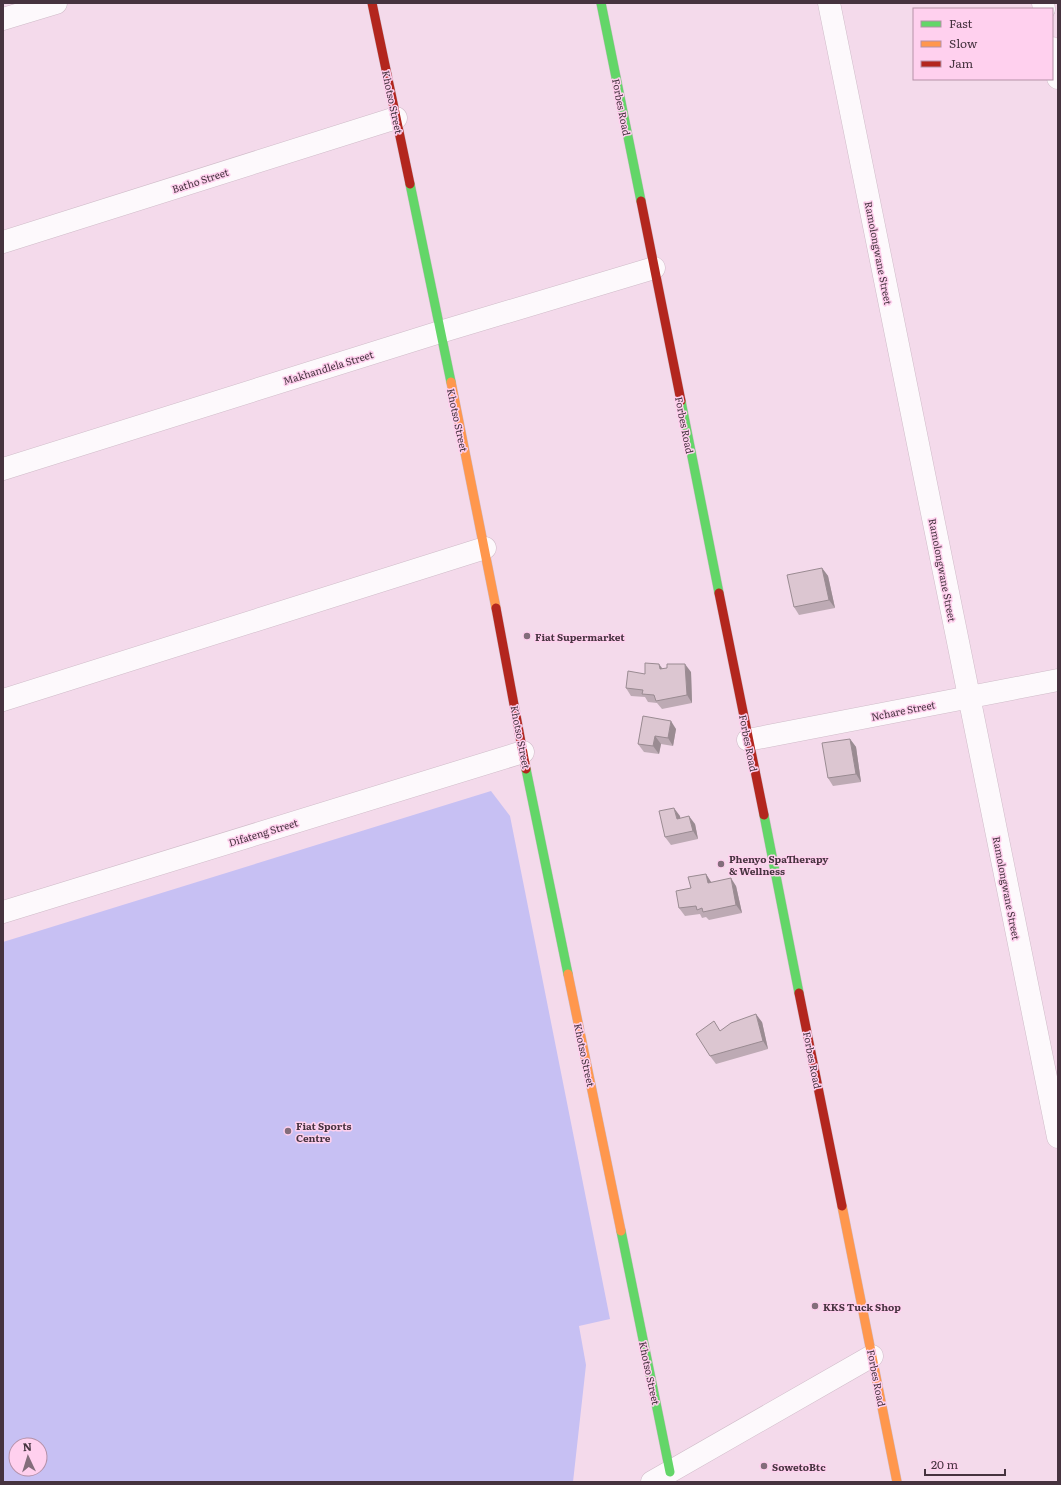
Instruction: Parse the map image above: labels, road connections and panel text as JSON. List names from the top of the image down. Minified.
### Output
{"streets":{"street":["Khotso Street","Forbes Road","Batho Street","Ramolongwane Street","Makhandlela Street","Nchare Street","Difateng Street"]},"crossings":[["Khotso Street","Batho Street"],["Khotso Street","Makhandlela Street"],["Khotso Street","Difateng Street"],["Forbes Road","Makhandlela Street"],["Forbes Road","Nchare Street"],["Ramolongwane Street","Nchare Street"]],"places":["Fiat Supermarket","Phenyo SpaTherapy & Wellness","Fiat Sports Centre","KKS Tuck Shop","SowetoBtc"],"legend":["Fast","Slow","Jam"],"scale_bar":"20 m","north":"top"}
